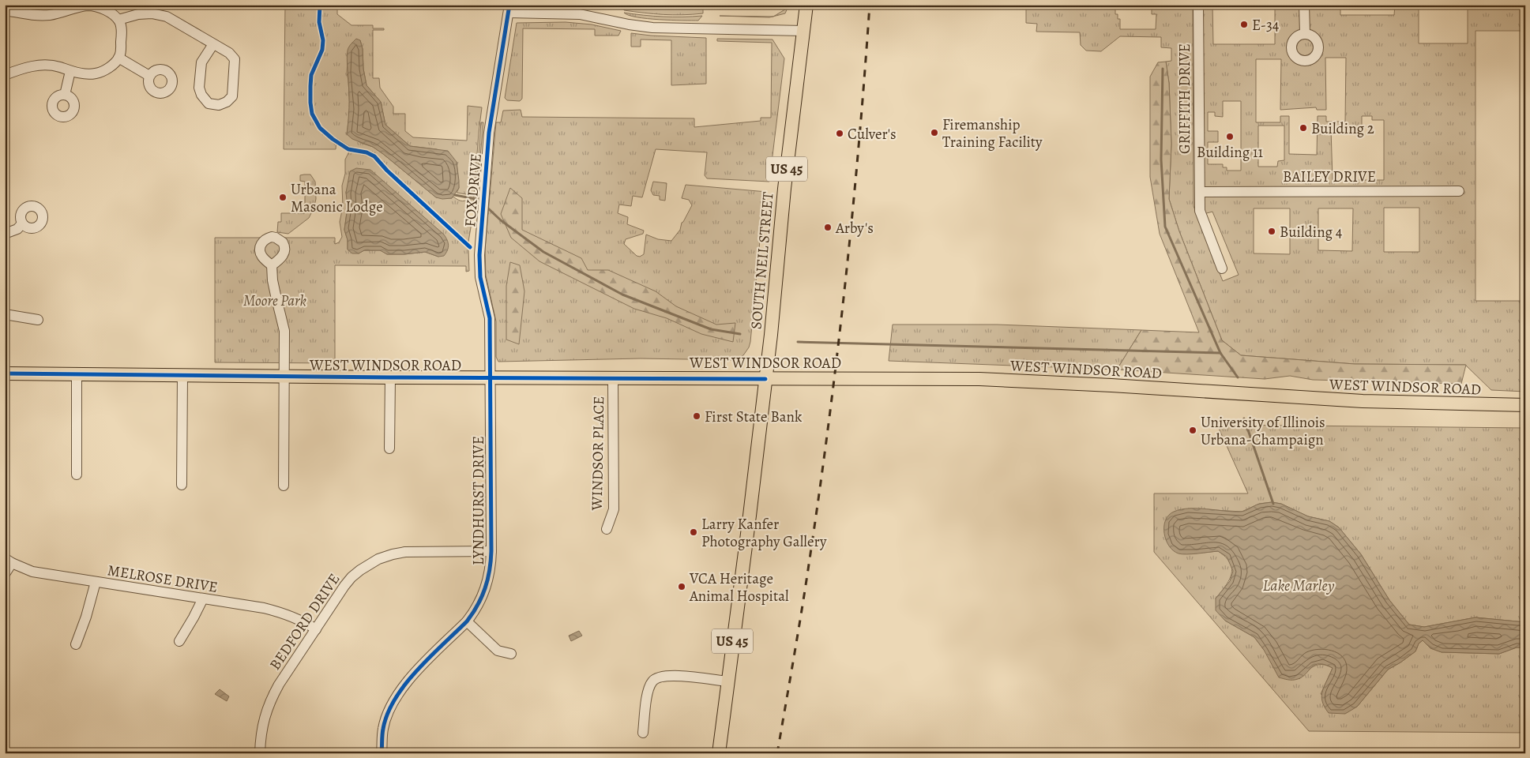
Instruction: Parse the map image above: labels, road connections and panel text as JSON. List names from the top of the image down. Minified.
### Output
{"streets":{"main road":["US 45","SOUTH NEIL STREET","WEST WINDSOR ROAD"],"street":["GRIFFITH DRIVE","BAILEY DRIVE","FOX DRIVE","WINDSOR PLACE","LYNDHURST DRIVE","MELROSE DRIVE","BEDFORD DRIVE"]},"crossings":[["GRIFFITH DRIVE","BAILEY DRIVE"],["US 45","SOUTH NEIL STREET"],["US 45","WEST WINDSOR ROAD"],["FOX DRIVE","WEST WINDSOR ROAD"],["FOX DRIVE","LYNDHURST DRIVE"],["SOUTH NEIL STREET","WEST WINDSOR ROAD"],["WEST WINDSOR ROAD","WINDSOR PLACE"],["WEST WINDSOR ROAD","LYNDHURST DRIVE"],["LYNDHURST DRIVE","BEDFORD DRIVE"],["MELROSE DRIVE","BEDFORD DRIVE"]],"water":["Lake Marley"],"parks":["Moore Park"],"places":["E-34","Building 2","Firemanship Training Facility","Culver's","Building 11","Urbana Masonic Lodge","Arby's","Building 4","First State Bank","University of Illinois Urbana-Champaign","Larry Kanfer Photography Gallery","VCA Heritage Animal Hospital"]}
